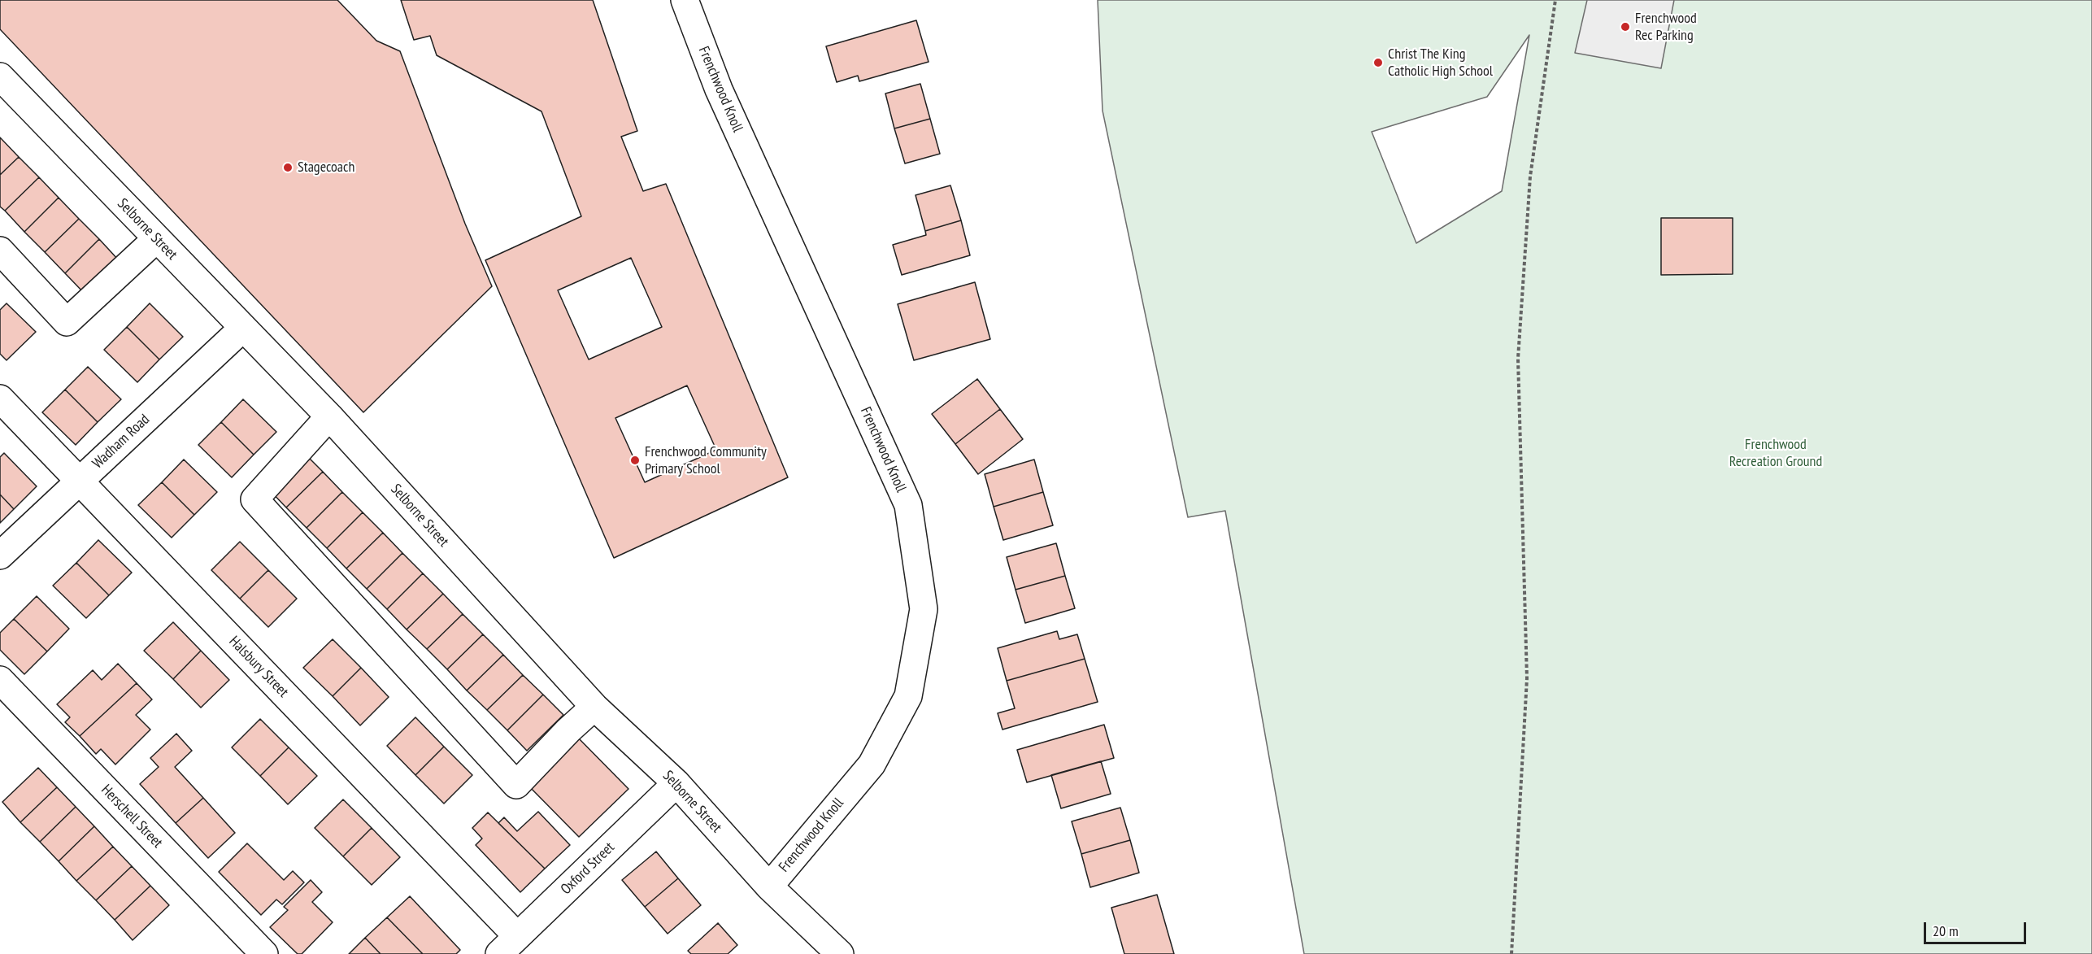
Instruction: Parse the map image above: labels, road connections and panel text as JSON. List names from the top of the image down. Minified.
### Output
{"streets":{"street":["Frenchwood Knoll","Selborne Street","Wadham Road","Halsbury Street","Herschell Street","Oxford Street"]},"crossings":[["Frenchwood Knoll","Selborne Street"],["Selborne Street","Wadham Road"],["Selborne Street","Oxford Street"],["Wadham Road","Halsbury Street"],["Halsbury Street","Oxford Street"]],"parks":["Frenchwood Recreation Ground"],"places":["Frenchwood Rec Parking","Christ The King Catholic High School","Stagecoach","Frenchwood Community Primary School"],"scale_bar":"20 m"}
